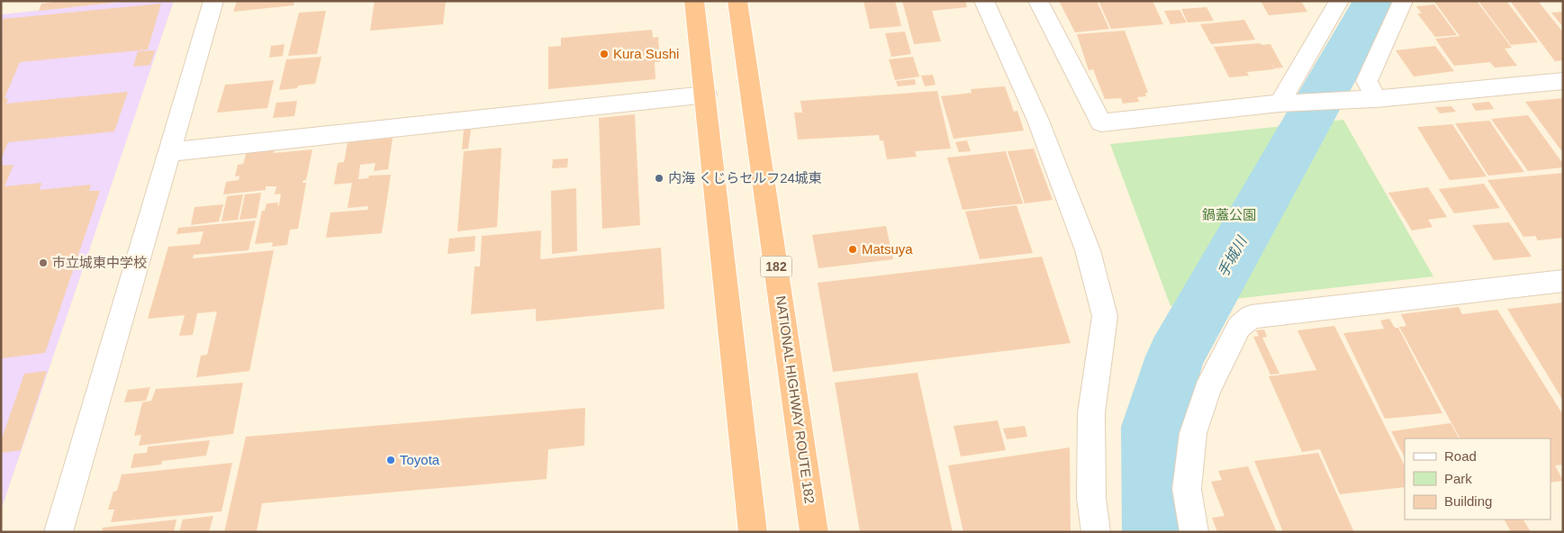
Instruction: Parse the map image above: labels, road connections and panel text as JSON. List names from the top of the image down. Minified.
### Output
{"streets":{"highway":["182","NATIONAL HIGHWAY ROUTE 182"]},"water":["手城川"],"parks":["鍋蓋公園"],"places":["Kura Sushi","内海 くじらセルフ24城東","Matsuya","市立城東中学校","Toyota"],"legend":["Road","Park","Building"]}
